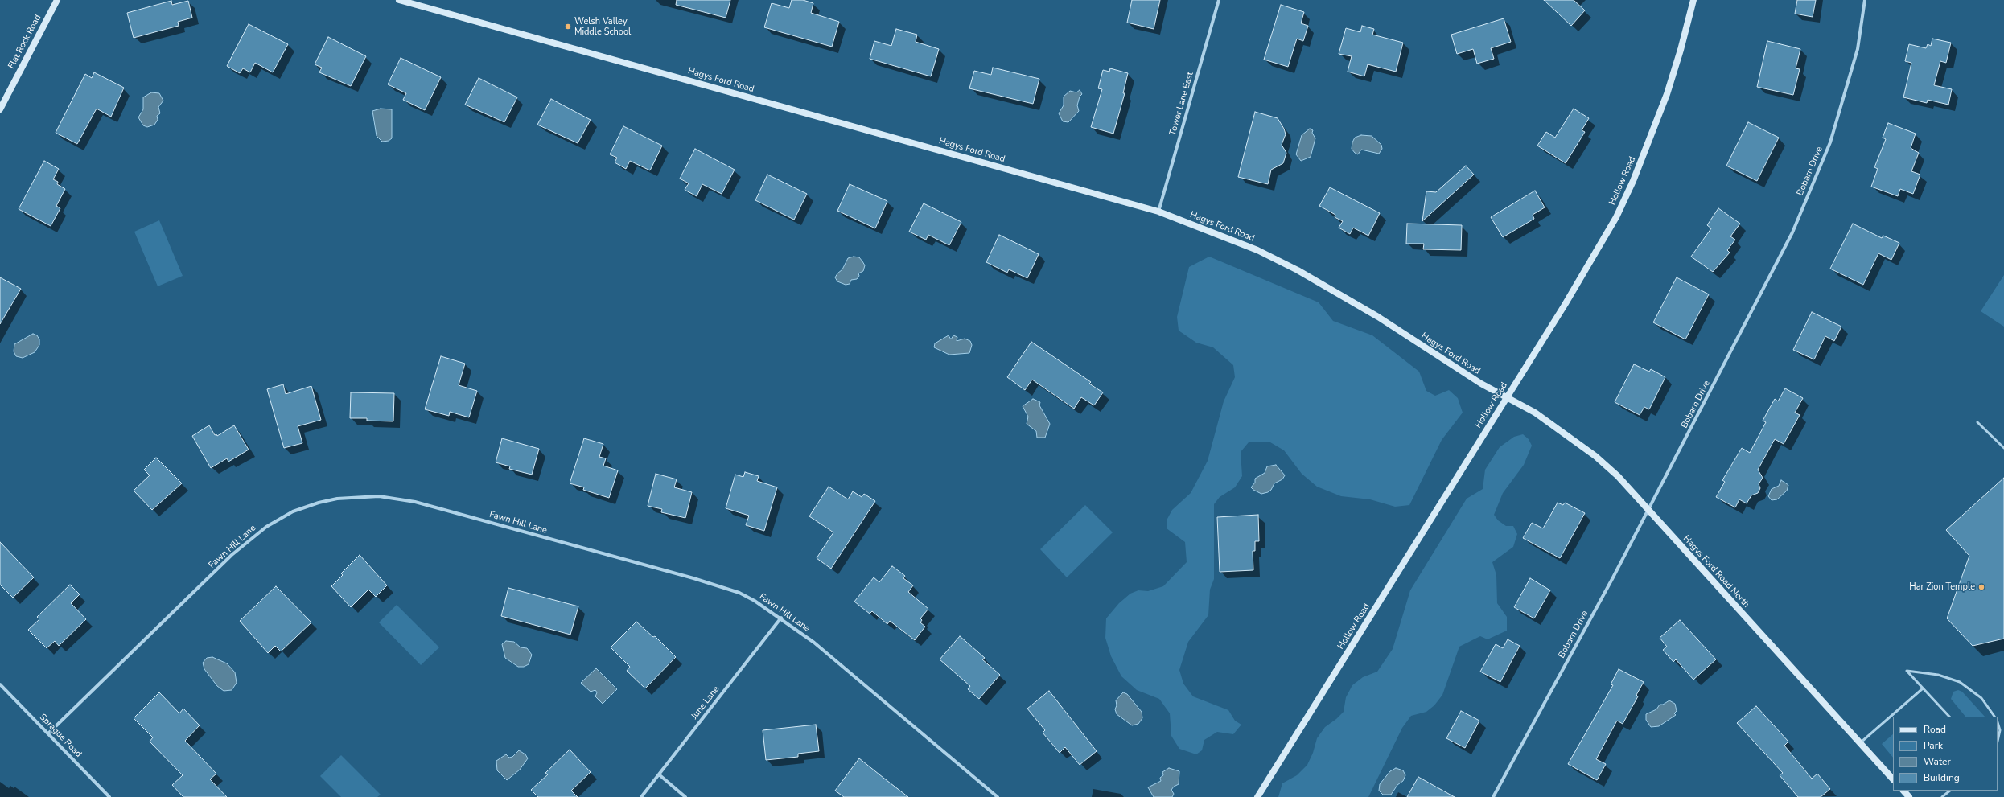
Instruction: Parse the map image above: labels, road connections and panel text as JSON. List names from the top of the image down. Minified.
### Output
{"streets":{"street":["Flat Rock Road","Hagys Ford Road","Tower Lane East","Bobarn Drive","Hollow Road","Fawn Hill Lane","Hagys Ford Road North","June Lane","Sprague Road"]},"crossings":[["Hagys Ford Road","Tower Lane East"],["Hagys Ford Road","Hollow Road"],["Hagys Ford Road","Hagys Ford Road North"],["Bobarn Drive","Hagys Ford Road North"],["Hollow Road","Hagys Ford Road North"],["Fawn Hill Lane","June Lane"],["Fawn Hill Lane","Sprague Road"]],"places":["Welsh Valley Middle School","Har Zion Temple"],"legend":["Road","Park","Water","Building"]}
